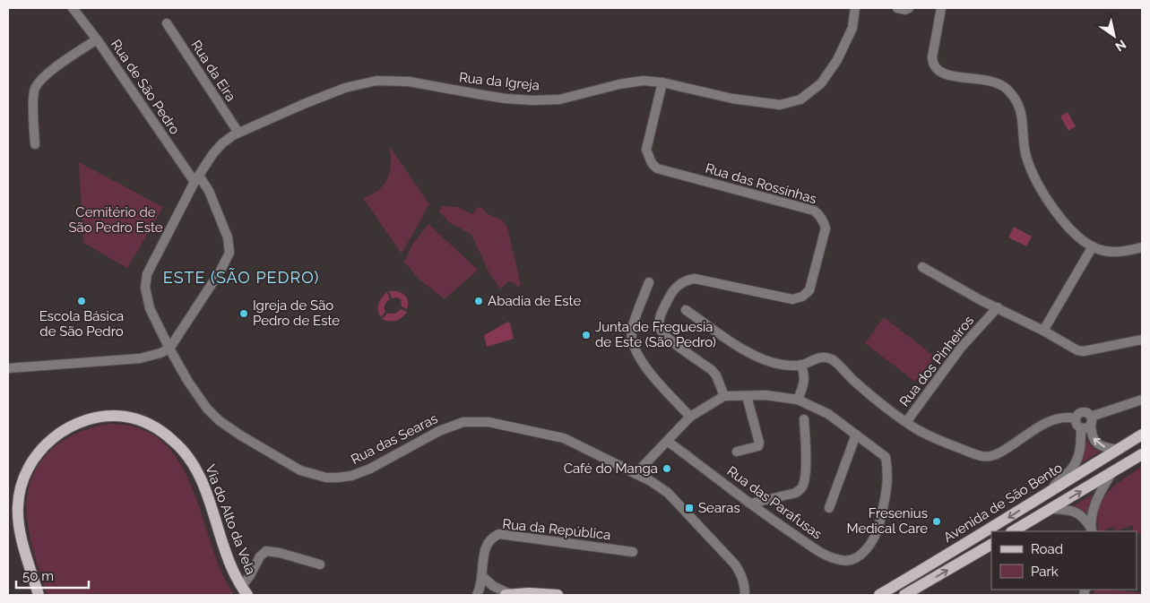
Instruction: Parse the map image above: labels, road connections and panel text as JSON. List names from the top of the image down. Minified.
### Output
{"streets":{"main road":["Avenida de São Bento","Via do Alto da Vela"],"street":["Rua da Eira","Rua da Igreja","Rua de São Pedro","Rua das Rossinhas","Rua dos Pinheiros","Rua das Searas","Rua das Parafusas","Rua da República"]},"crossings":[["Rua da Eira","Rua da Igreja"],["Rua da Igreja","Rua de São Pedro"],["Rua da Igreja","Rua das Rossinhas"],["Rua da Igreja","Rua das Searas"],["Rua de São Pedro","Rua das Searas"],["Rua das Rossinhas","Rua das Parafusas"]],"districts":["ESTE (SÃO PEDRO)"],"parks":["Cemitério de São Pedro Este"],"places":{"other":["Escola Básica de São Pedro","Abadia de Este","Igreja de São Pedro de Este","Junta de Freguesia de Este (São Pedro)","Café do Manga","Fresenius Medical Care"],"transit":["Searas"]},"legend":["Road","Park"],"scale_bar":"50 m","north":"bottom right"}
